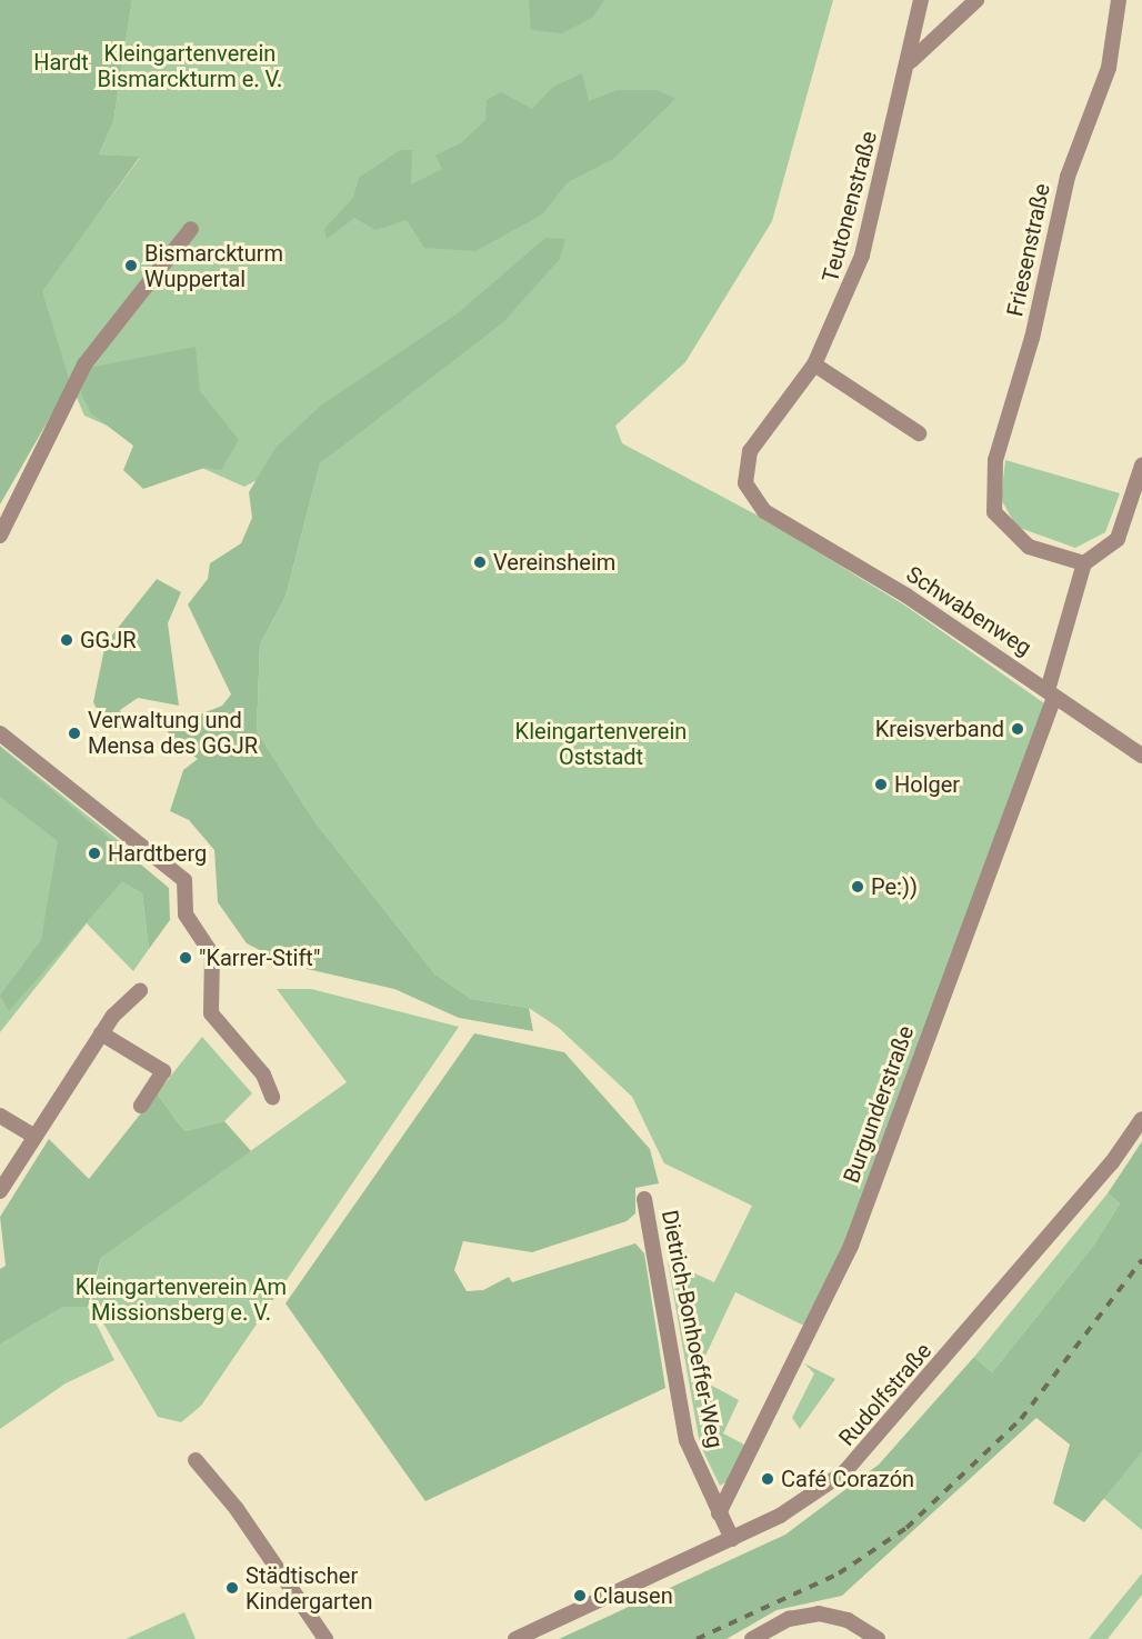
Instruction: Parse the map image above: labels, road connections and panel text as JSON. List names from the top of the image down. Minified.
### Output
{"streets":{"street":["Teutonenstraße","Friesenstraße","Schwabenweg","Burgunderstraße","Dietrich-Bonhoeffer-Weg","Rudolfstraße"]},"crossings":[["Teutonenstraße","Schwabenweg"],["Friesenstraße","Burgunderstraße"],["Schwabenweg","Burgunderstraße"],["Burgunderstraße","Dietrich-Bonhoeffer-Weg"],["Dietrich-Bonhoeffer-Weg","Rudolfstraße"]],"parks":["Kleingartenverein Bismarckturm e. V.","Hardt","Kleingartenverein Oststadt","Kleingartenverein Am Missionsberg e. V."],"places":["Bismarckturm Wuppertal","Vereinsheim","GGJR","Kreisverband","Verwaltung und Mensa des GGJR","Holger","Hardtberg","Pe:))","\"Karrer-Stift\"","Café Corazón","Städtischer Kindergarten","Clausen"]}
